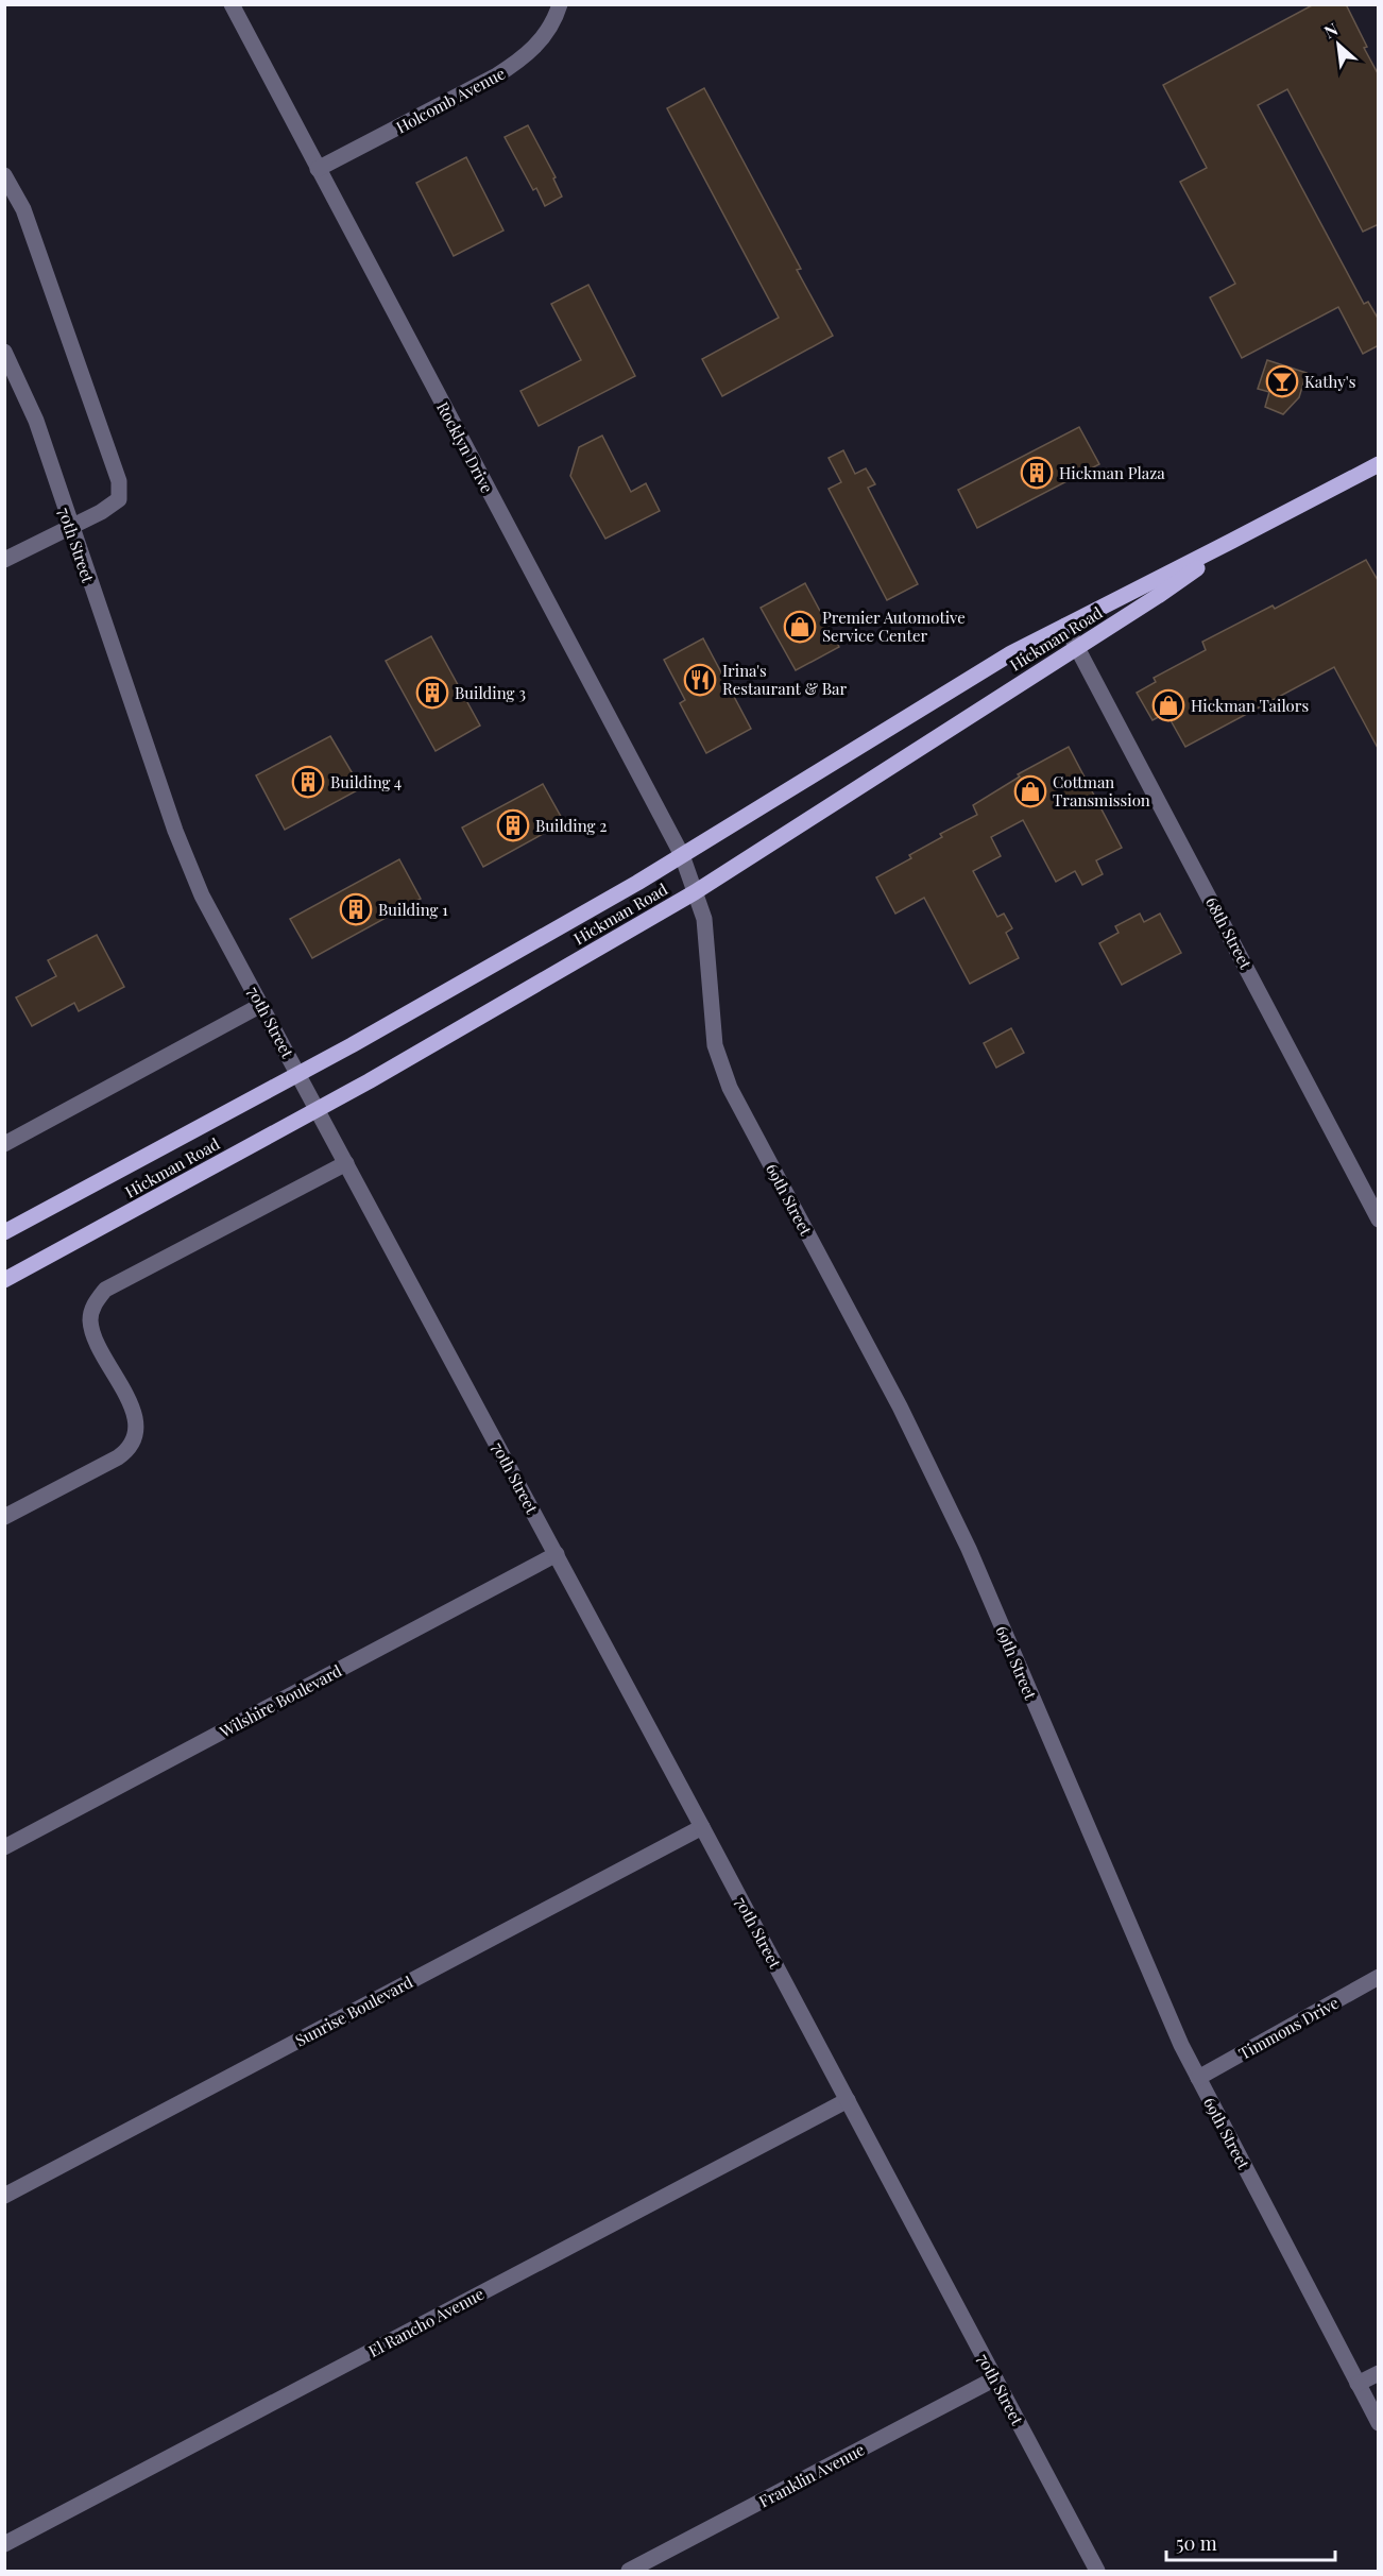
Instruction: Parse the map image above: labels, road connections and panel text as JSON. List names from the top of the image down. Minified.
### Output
{"streets":{"main road":["Hickman Road"],"street":["Holcomb Avenue","Rocklyn Drive","70th Street","68th Street","69th Street","Wilshire Boulevard","Sunrise Boulevard","Timmons Drive","El Rancho Avenue","Franklin Avenue"]},"crossings":[["Holcomb Avenue","Rocklyn Drive"],["Rocklyn Drive","Hickman Road"],["Rocklyn Drive","69th Street"],["70th Street","Hickman Road"],["70th Street","Wilshire Boulevard"],["70th Street","Sunrise Boulevard"],["70th Street","El Rancho Avenue"],["70th Street","Franklin Avenue"],["Hickman Road","68th Street"],["Hickman Road","69th Street"],["69th Street","Timmons Drive"]],"places":{"bar":["Kathy's"],"building":["Hickman Plaza","Building 3","Building 4","Building 2","Building 1"],"shop":["Premier Automotive Service Center","Hickman Tailors","Cottman Transmission"],"restaurant":["Irina's Restaurant & Bar"]},"scale_bar":"50 m","north":"top left"}
